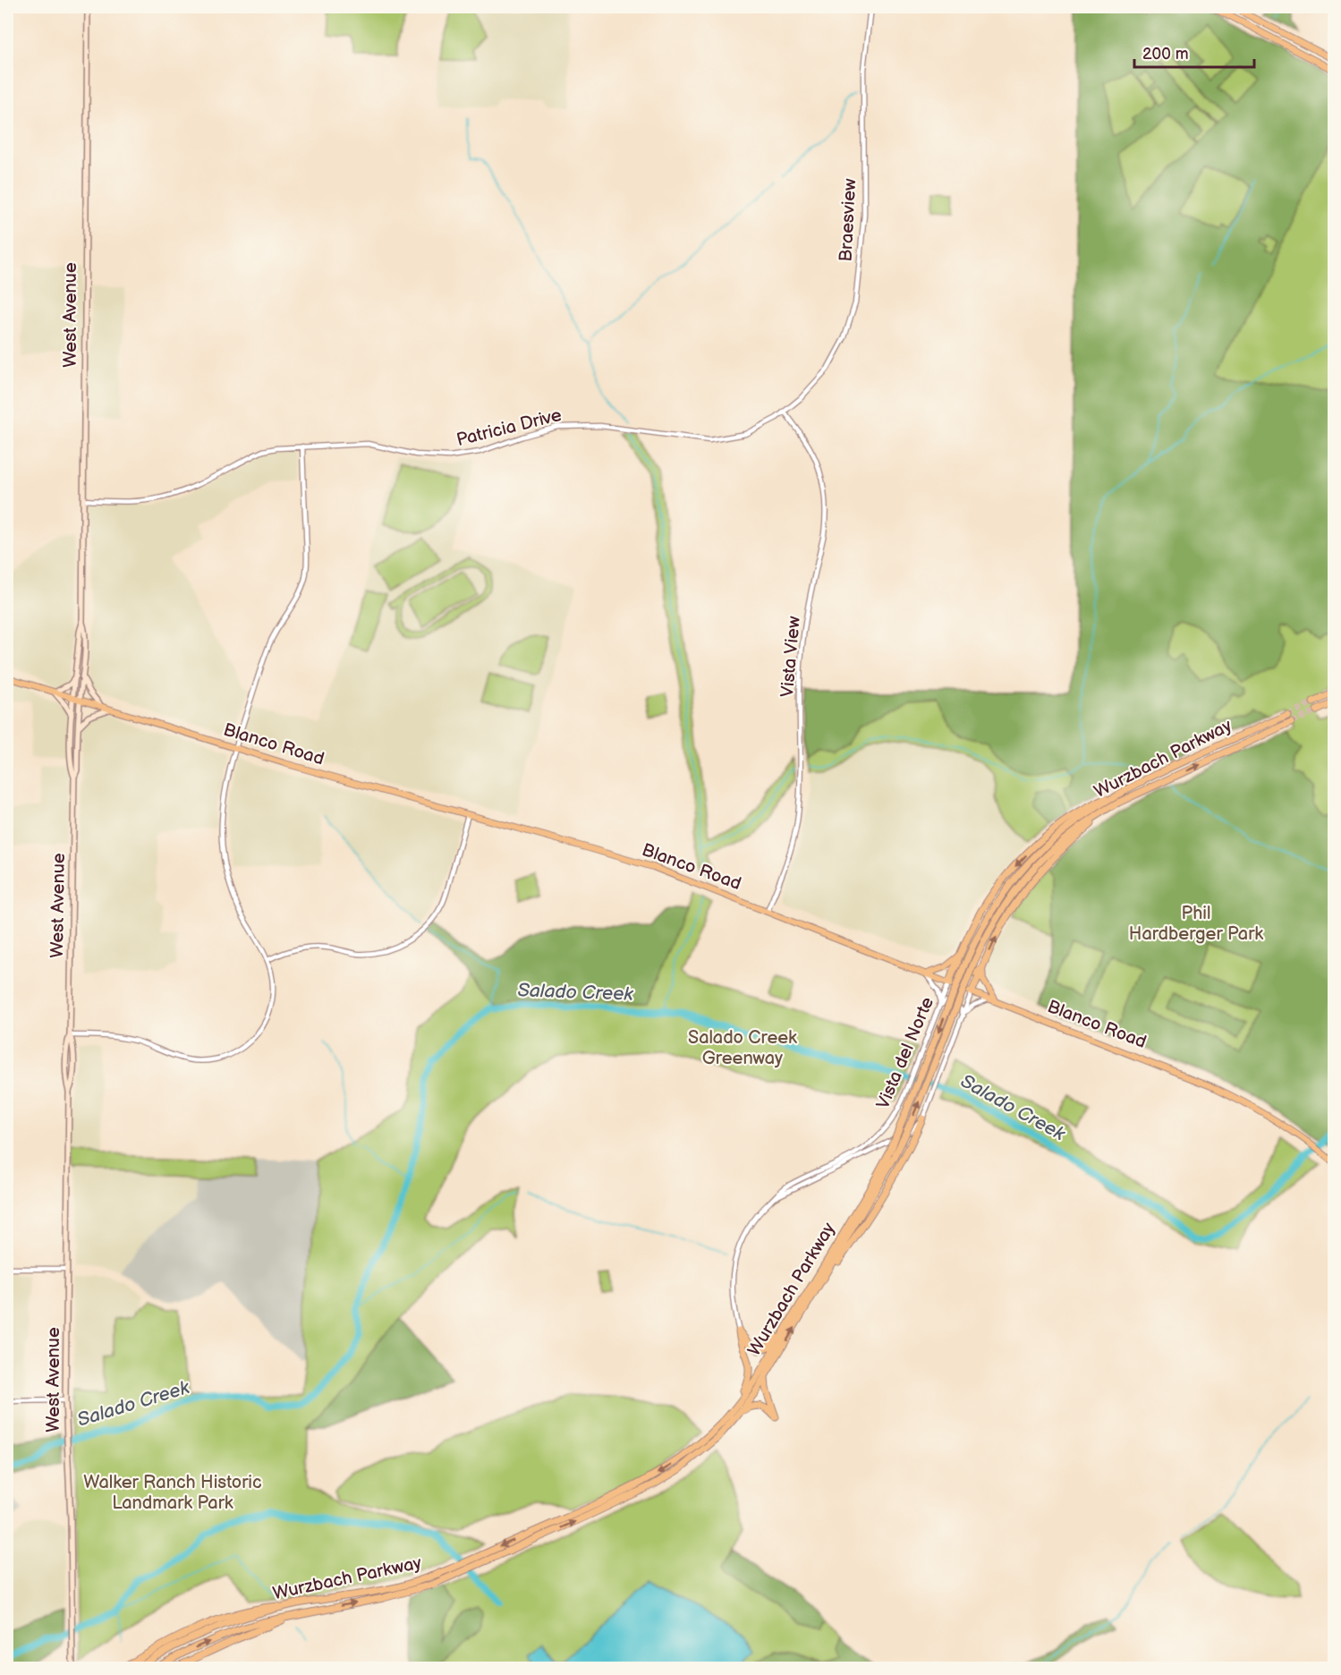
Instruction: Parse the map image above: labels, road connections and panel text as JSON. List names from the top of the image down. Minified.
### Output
{"streets":{"highway":["Wurzbach Parkway"],"main road":["West Avenue","Blanco Road"],"street":["Braesview","Patricia Drive","Vista View","Vista del Norte"]},"crossings":[["Braesview","Patricia Drive"],["Braesview","Vista View"],["West Avenue","Patricia Drive"],["West Avenue","Blanco Road"],["Patricia Drive","Vista View"],["Vista View","Blanco Road"],["Blanco Road","Vista del Norte"]],"water":["Salado Creek"],"parks":["Phil Hardberger Park","Salado Creek Greenway","Walker Ranch Historic Landmark Park"],"scale_bar":"200 m"}
